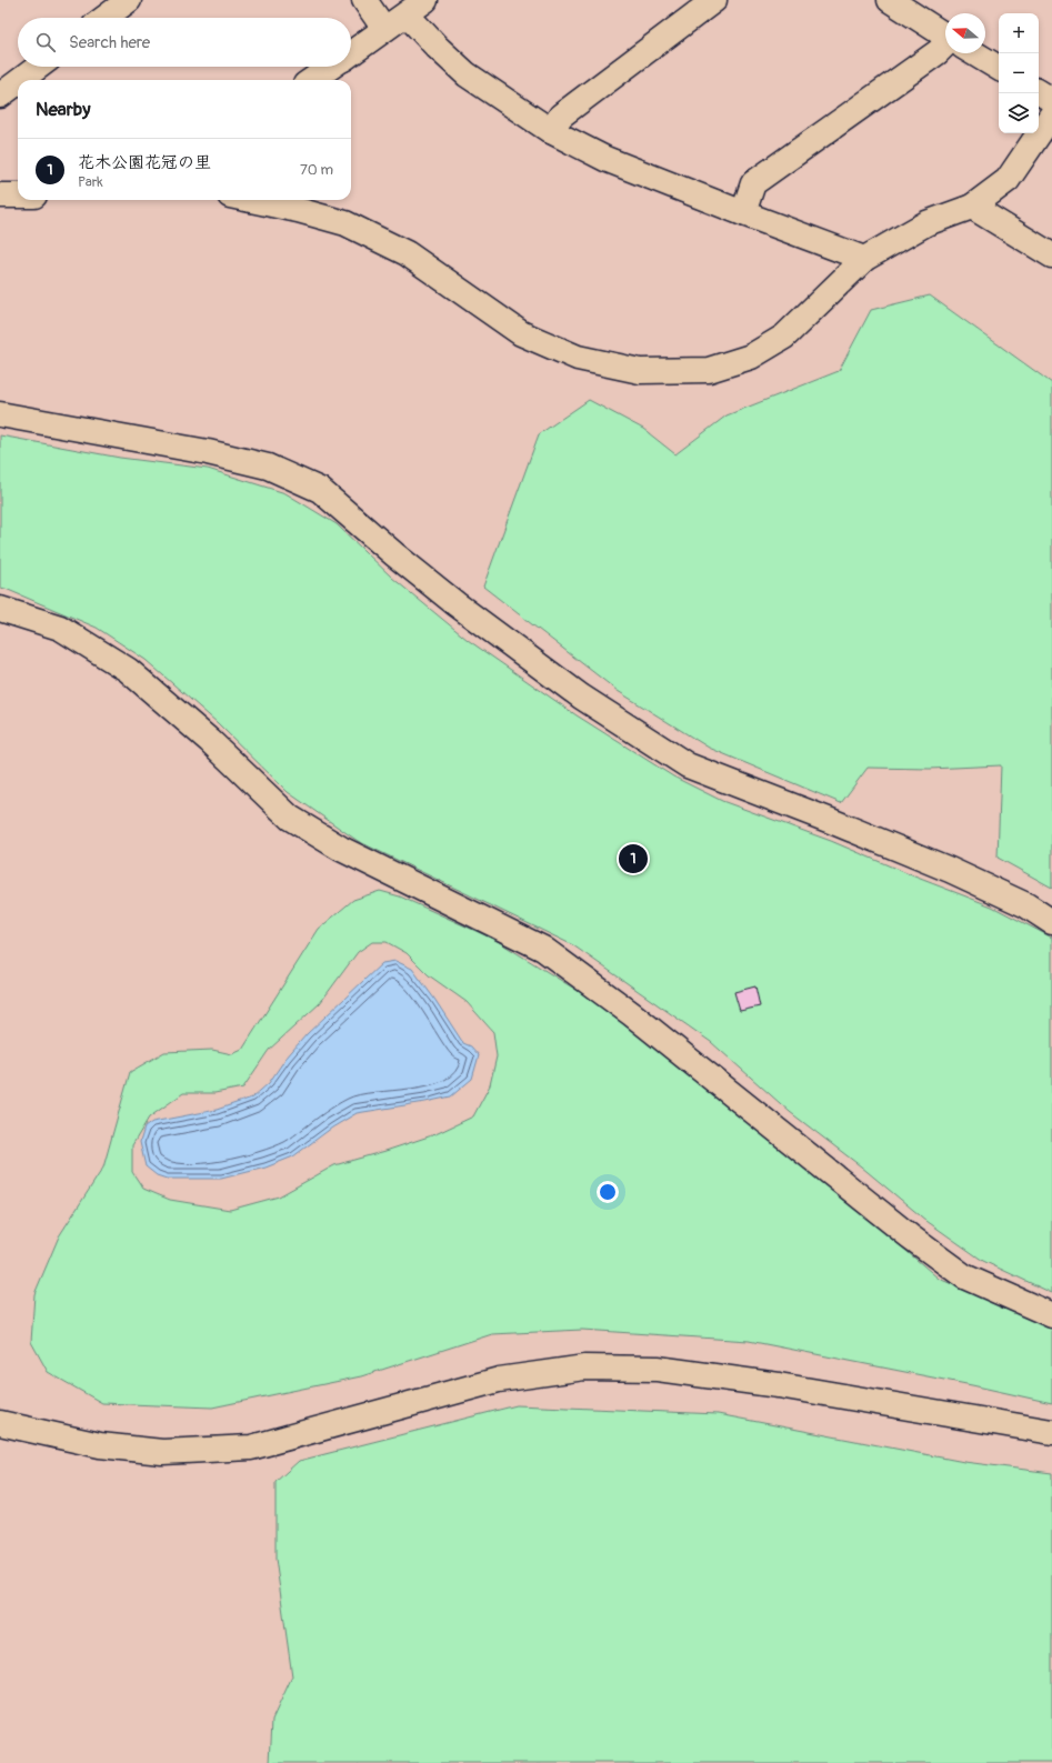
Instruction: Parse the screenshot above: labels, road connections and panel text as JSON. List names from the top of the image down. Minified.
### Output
{"north":"left","page":{"map_buttons":["+","−"],"search":"Search here","heading":"Nearby","list":[{"mark":"1","name":"花木公園花冠の里","note":"Park","value":"70 m"}],"pins":"1"}}
